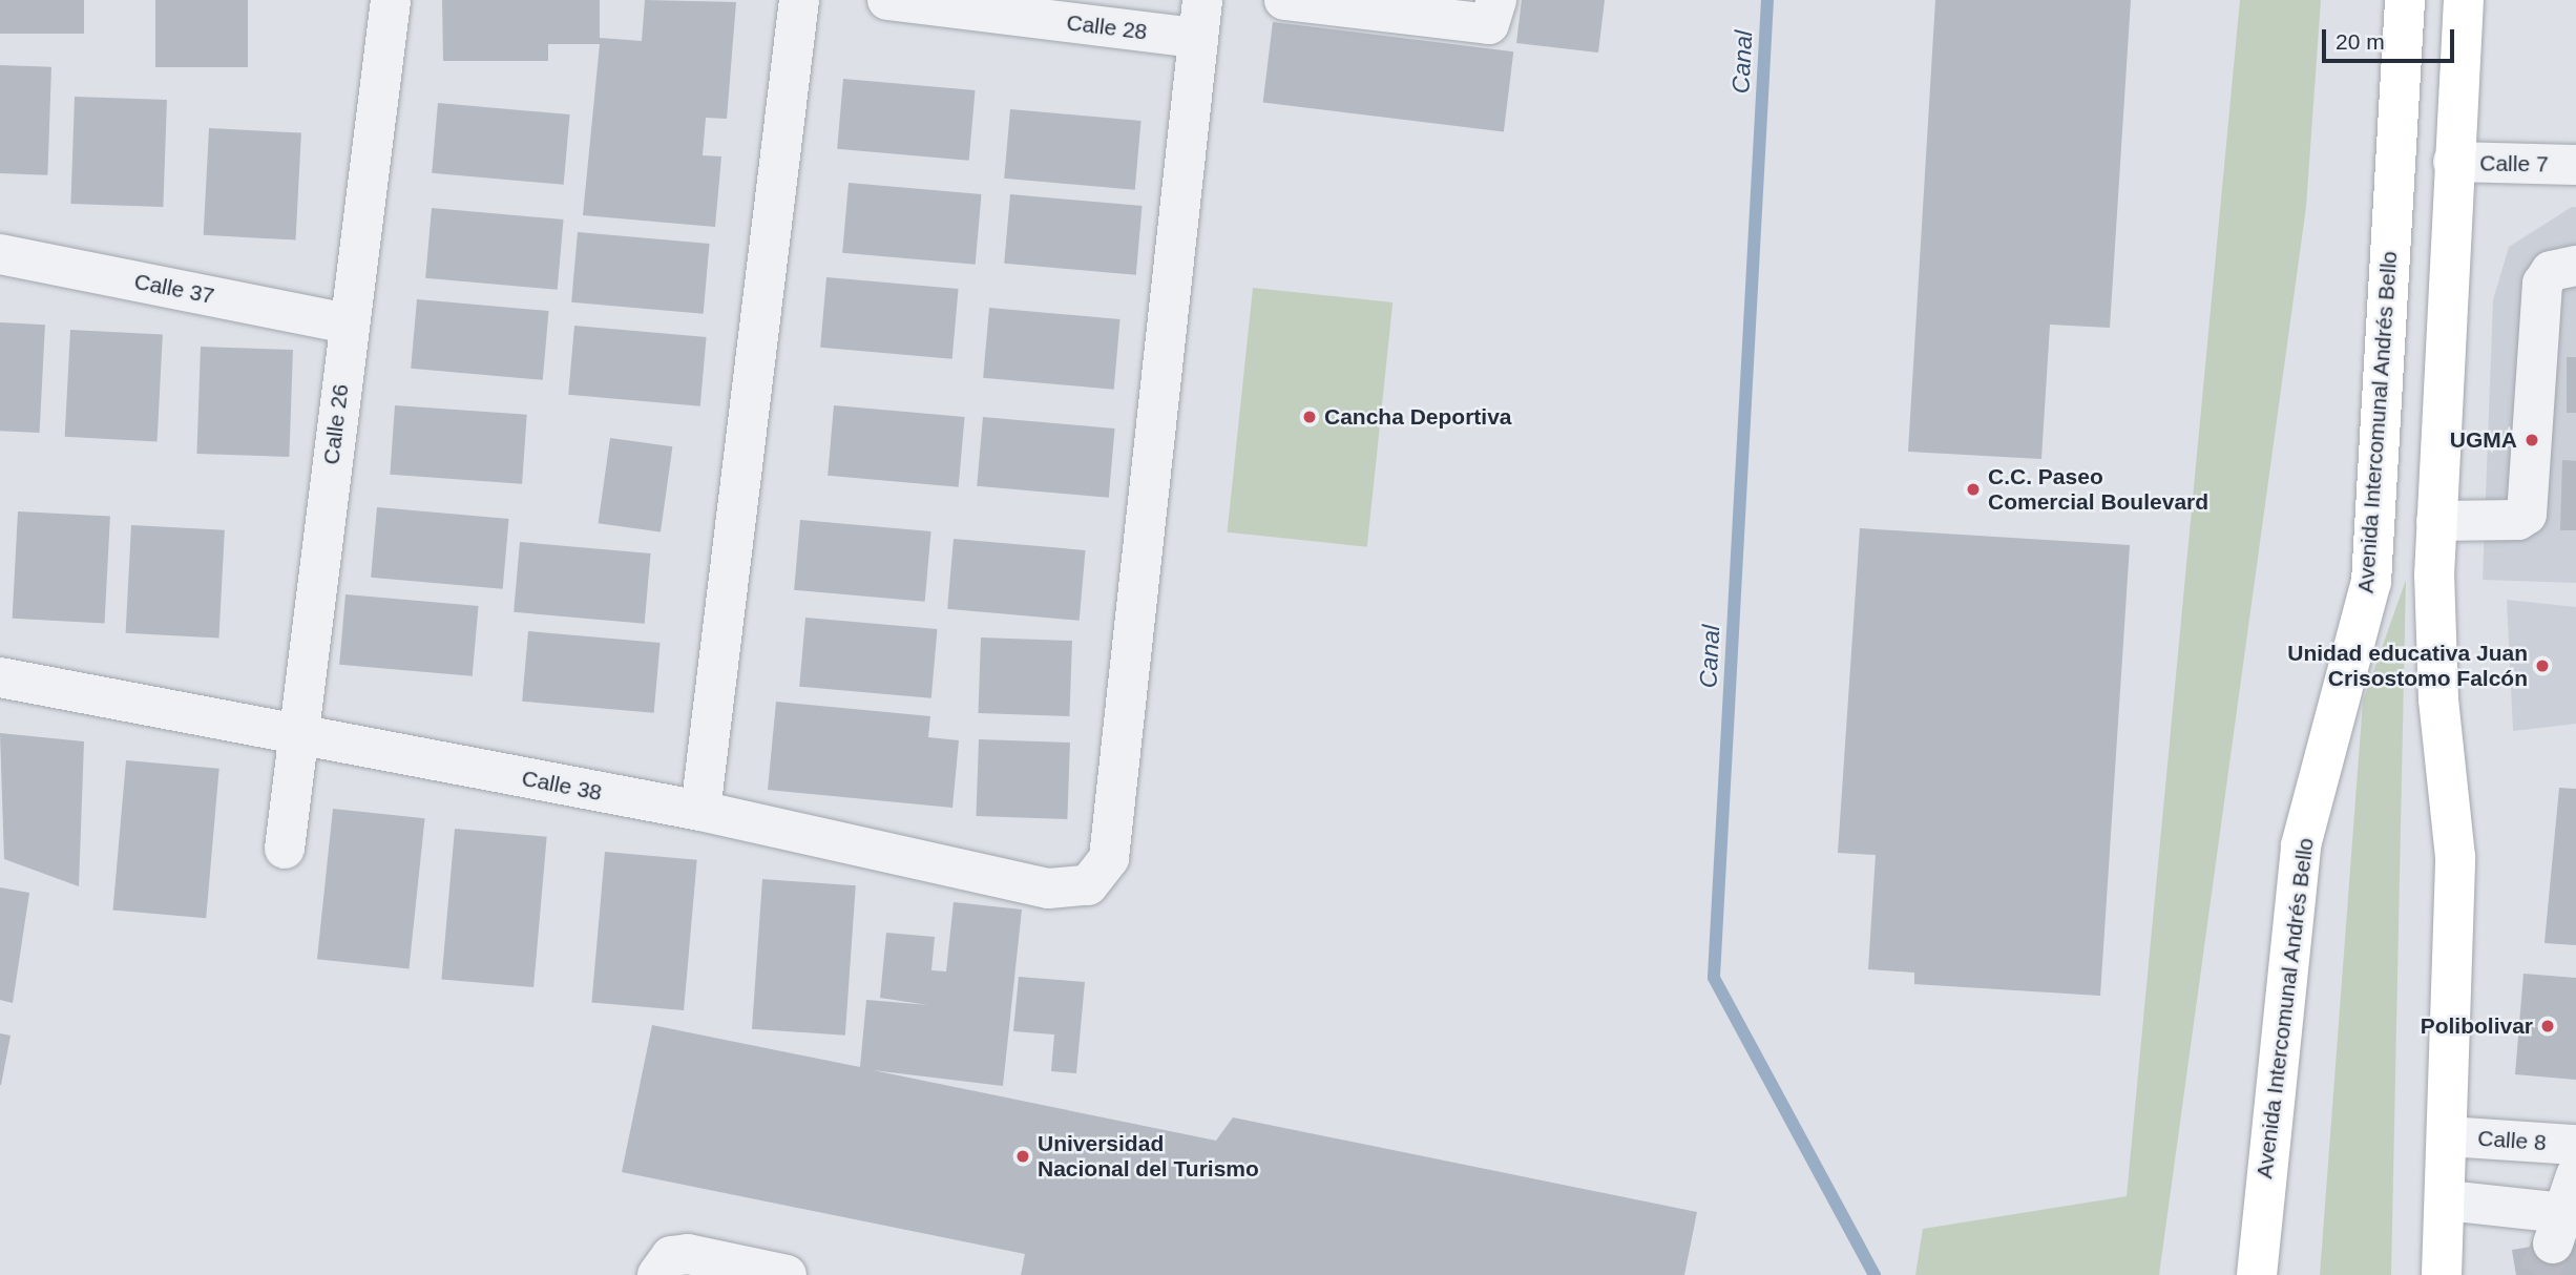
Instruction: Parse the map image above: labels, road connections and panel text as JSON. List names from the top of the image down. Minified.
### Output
{"streets":{"main road":["Avenida Intercomunal Andrés Bello"],"street":["Calle 28","Calle 7","Calle 37","Calle 26","Calle 38","Calle 8"]},"crossings":[["Calle 28","Calle 38"],["Calle 37","Calle 26"],["Calle 26","Calle 38"]],"water":["Canal"],"places":["Cancha Deportiva","UGMA","C.C. Paseo Comercial Boulevard","Unidad educativa Juan Crisostomo Falcón","Polibolivar","Universidad Nacional del Turismo"],"scale_bar":"20 m"}
